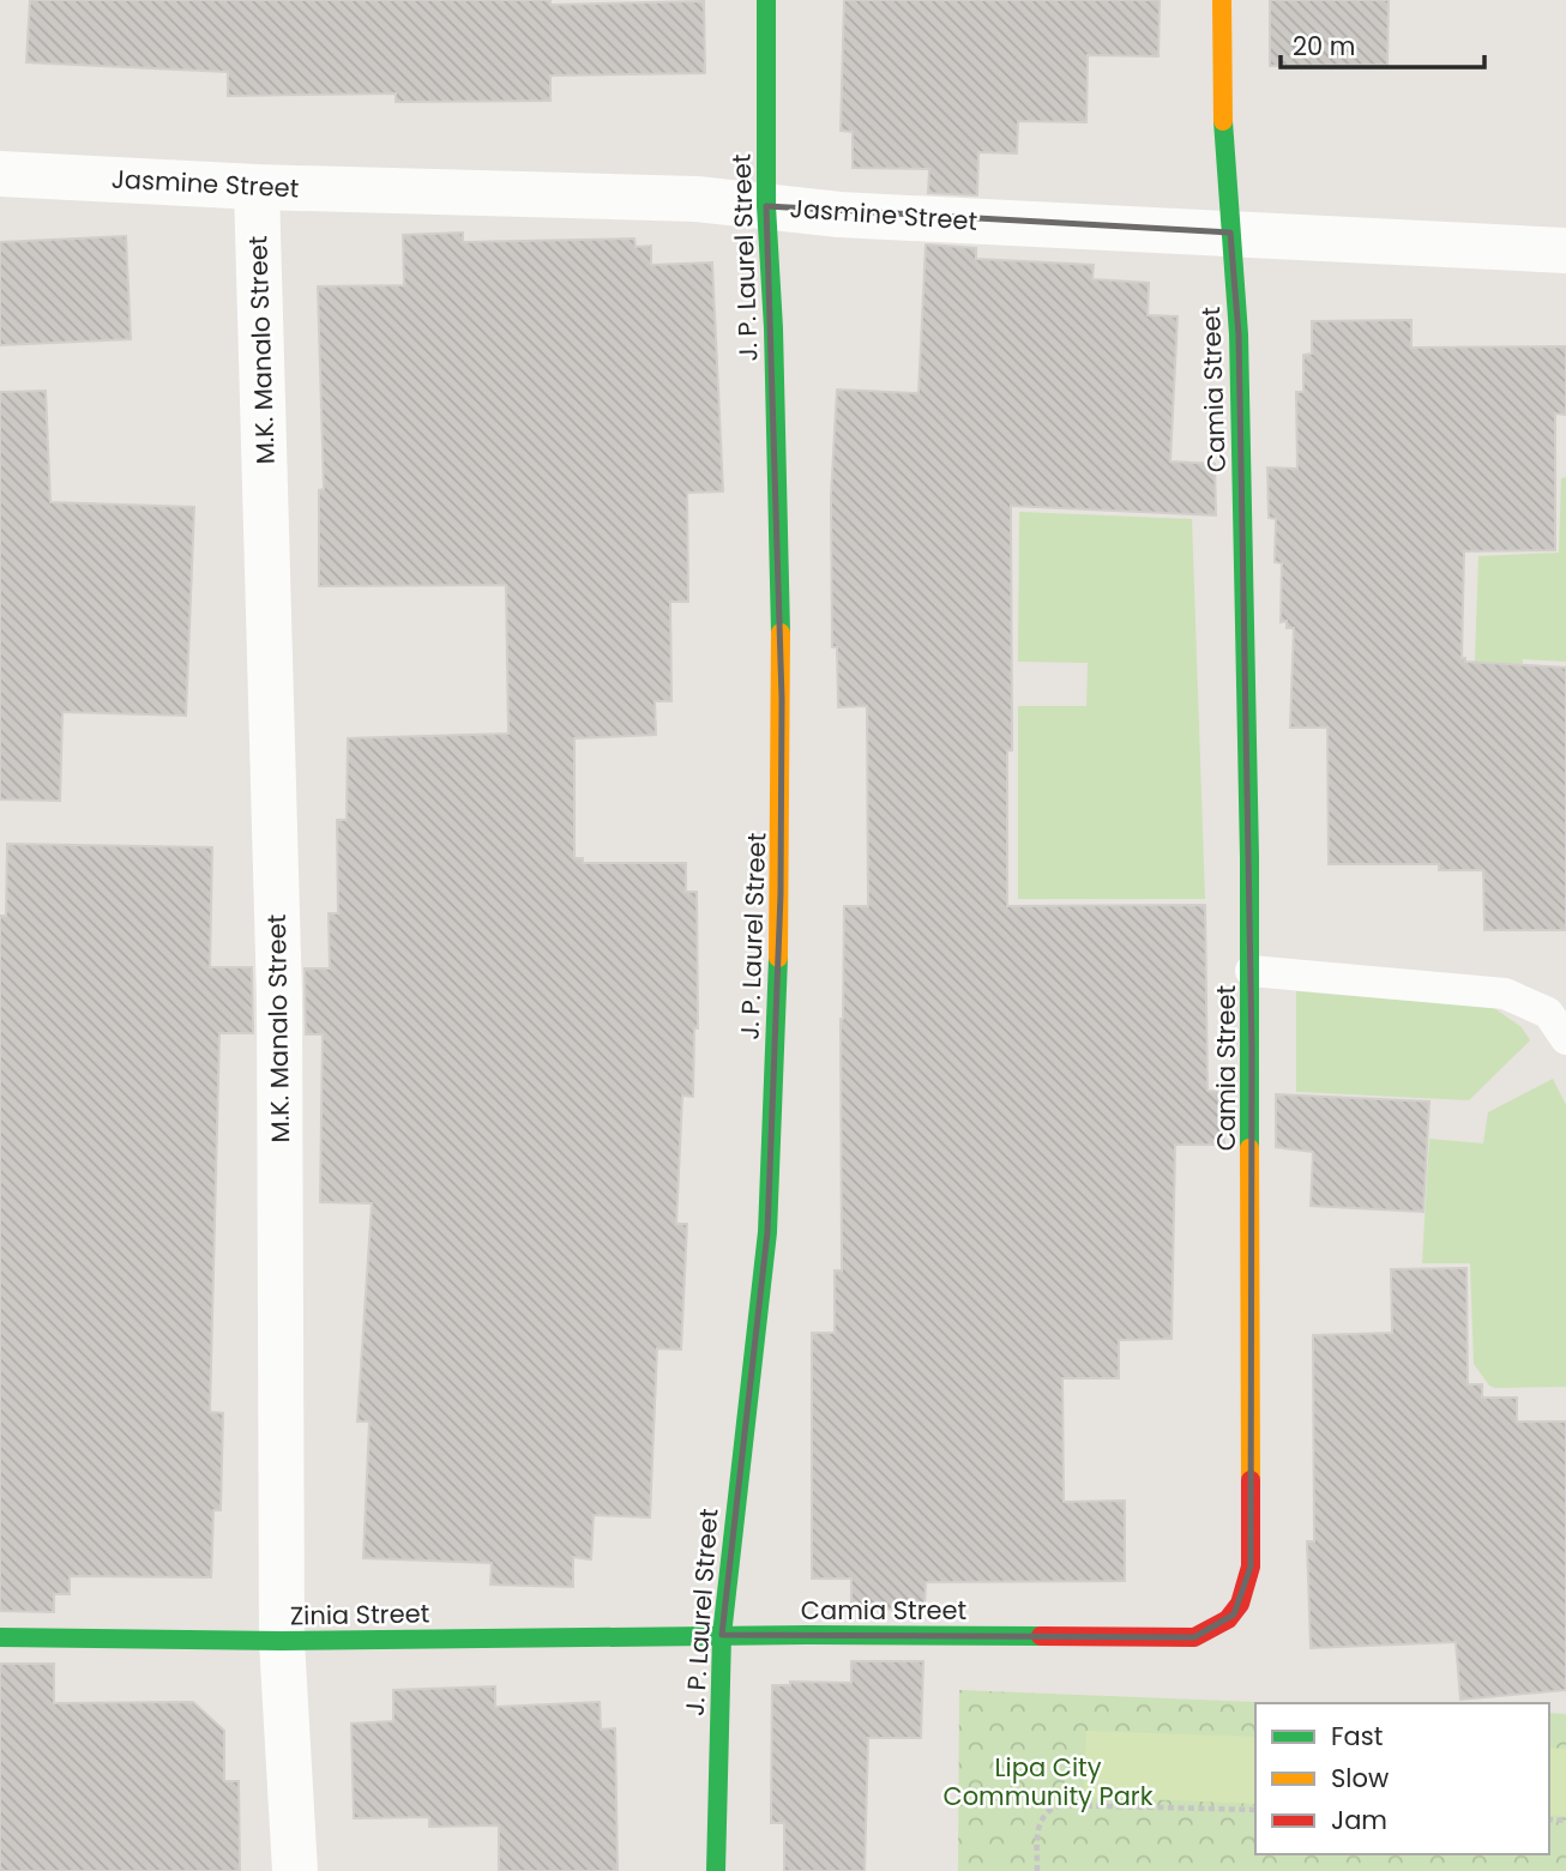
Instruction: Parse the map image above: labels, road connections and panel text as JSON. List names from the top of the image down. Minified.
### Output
{"streets":{"street":["Jasmine Street","J. P. Laurel Street","M.K. Manalo Street","Camia Street","Zinia Street"]},"crossings":[["Jasmine Street","J. P. Laurel Street"],["Jasmine Street","M.K. Manalo Street"],["Jasmine Street","Camia Street"],["J. P. Laurel Street","Camia Street"],["J. P. Laurel Street","Zinia Street"],["M.K. Manalo Street","Zinia Street"],["Camia Street","Zinia Street"]],"parks":["Lipa City Community Park"],"legend":["Fast","Slow","Jam"],"scale_bar":"20 m"}
